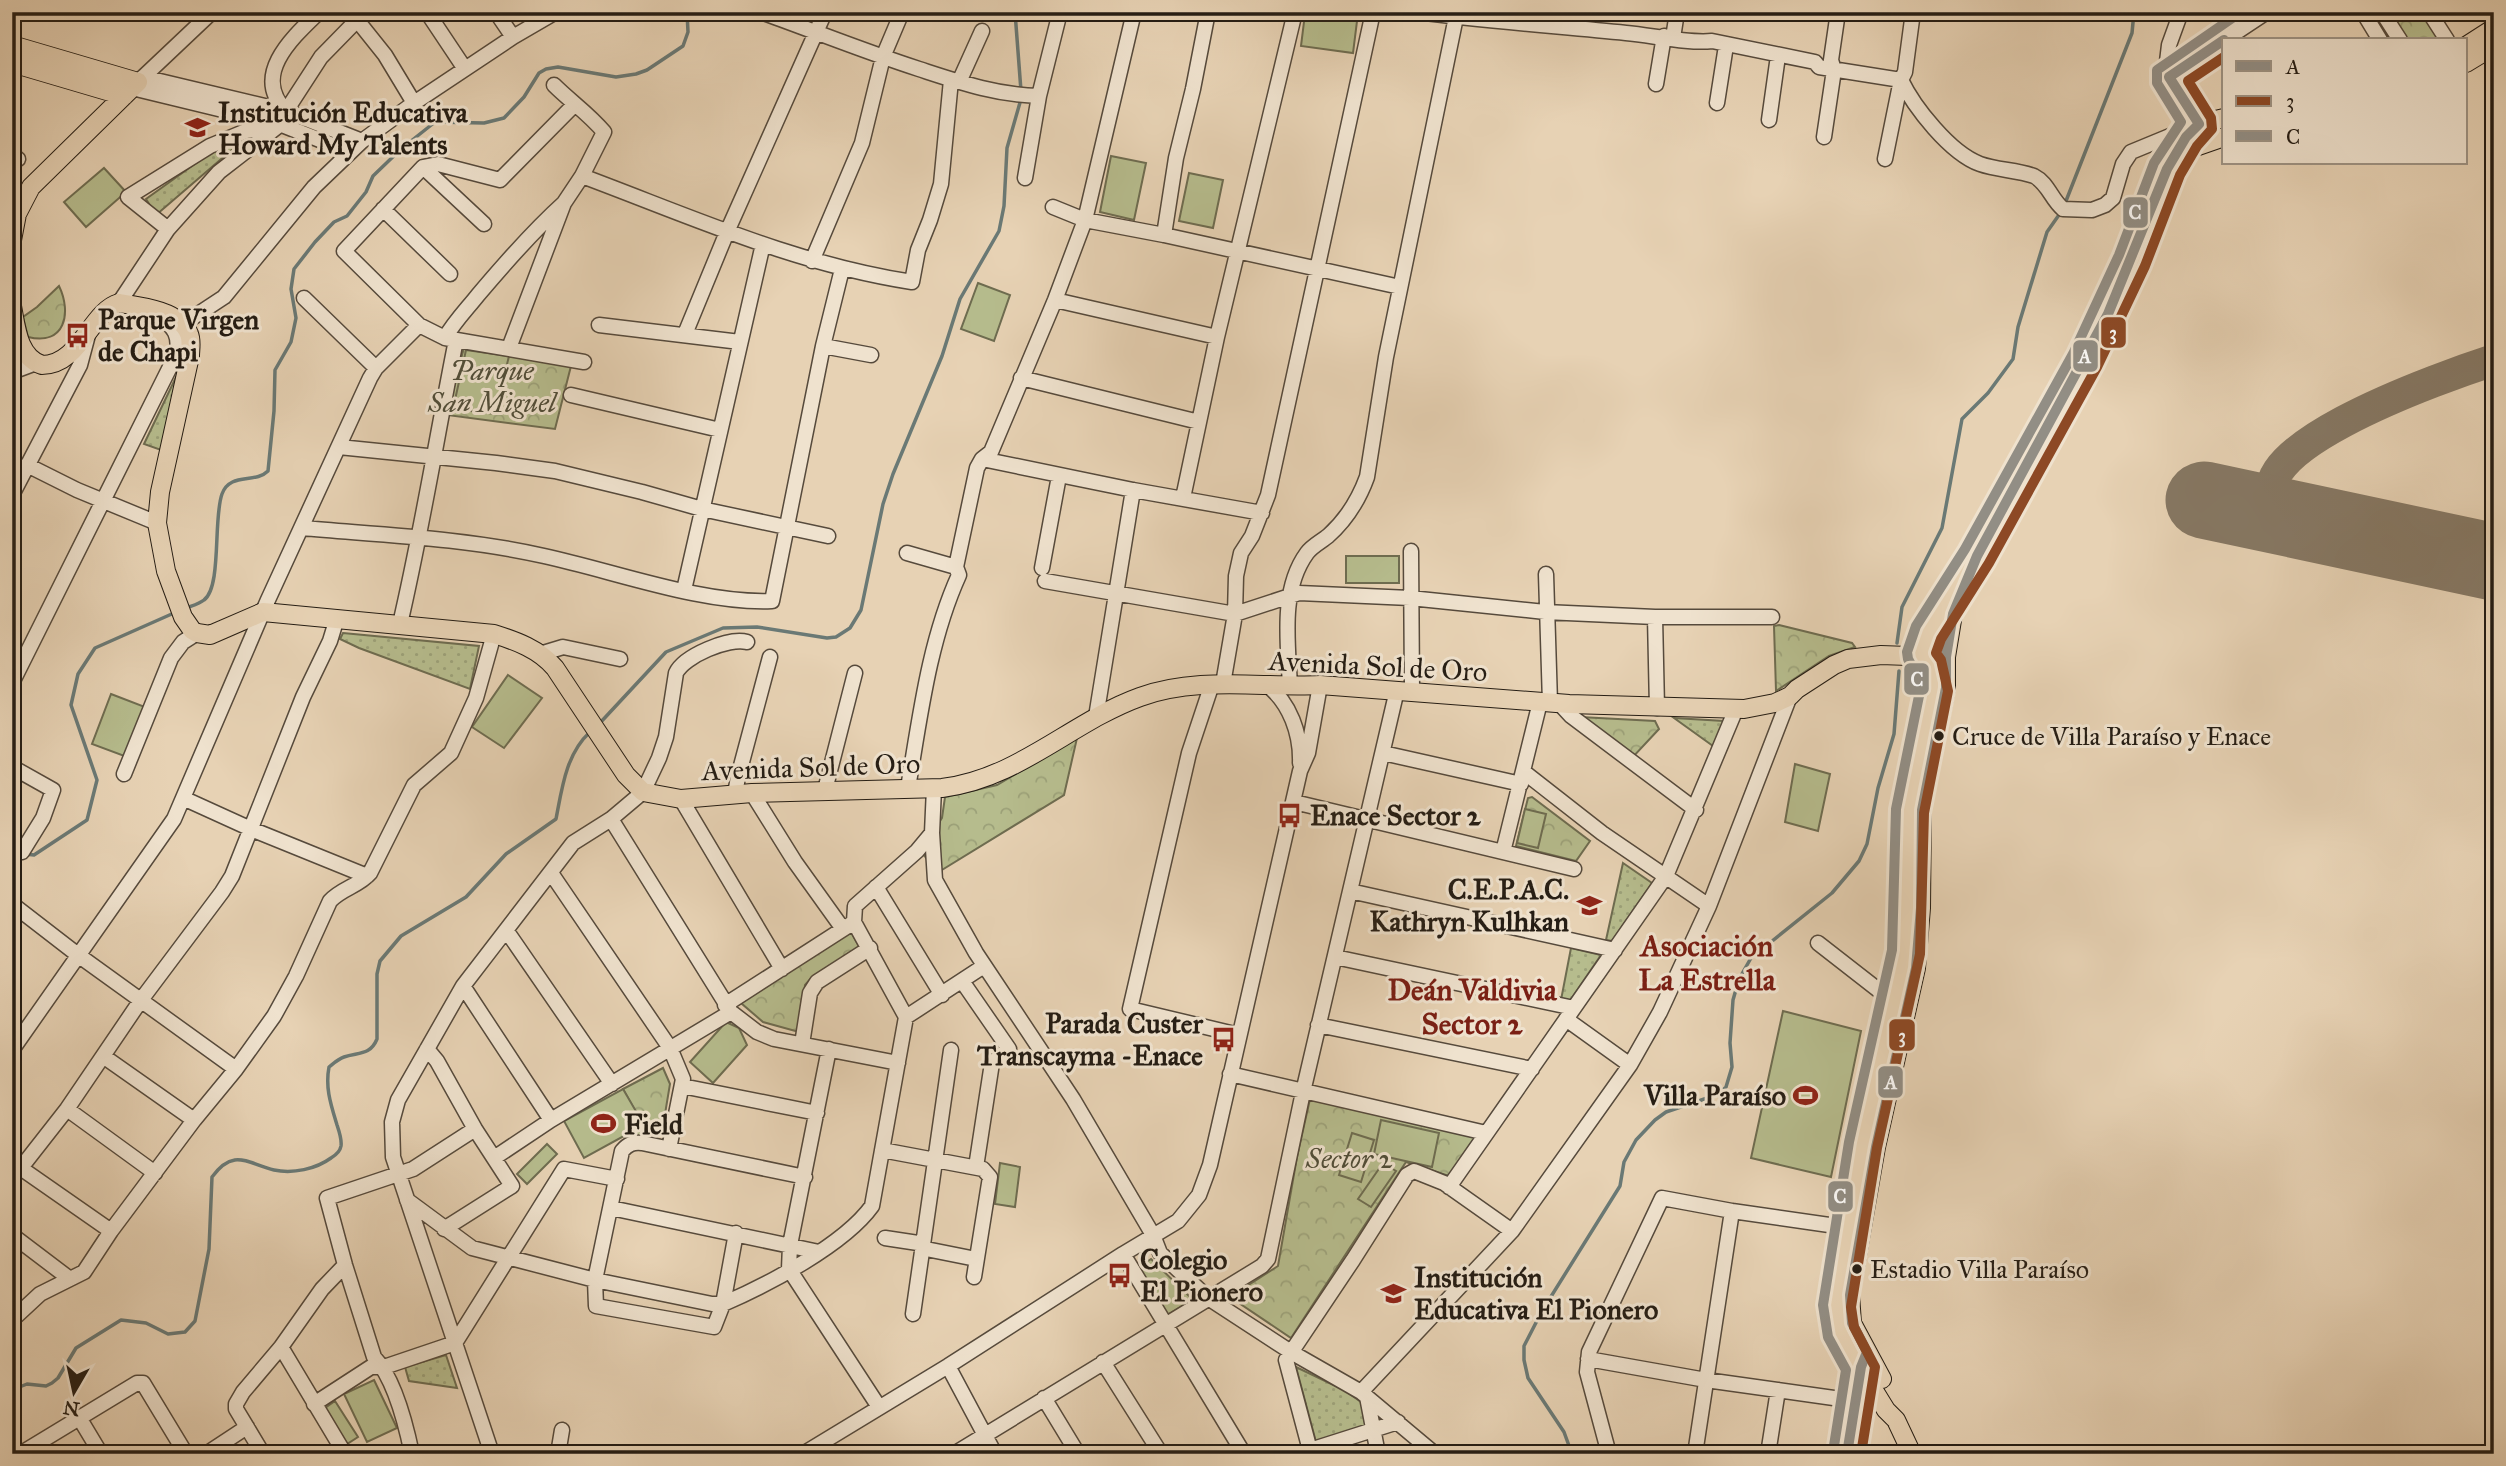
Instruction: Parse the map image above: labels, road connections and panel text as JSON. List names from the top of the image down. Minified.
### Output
{"streets":{"main road":["Avenida Sol de Oro"]},"districts":["Asociación La Estrella","Deán Valdivia Sector 2"],"parks":["Parque San Miguel","Sector 2"],"places":{"school or university":["Institución Educativa Howard My Talents","C.E.P.A.C. Kathryn Kulhkan","Institución Educativa El Pionero"],"bus stop":["Parque Virgen de Chapi","Enace Sector 2","Parada Custer Transcayma -Enace","Colegio El Pionero"],"other":["Cruce de Villa Paraíso y Enace","Estadio Villa Paraíso"],"sports":["Villa Paraíso","Field"]},"lines":["transit line C","transit line A","transit line 3"],"legend":["A","3","C"],"north":"bottom"}
